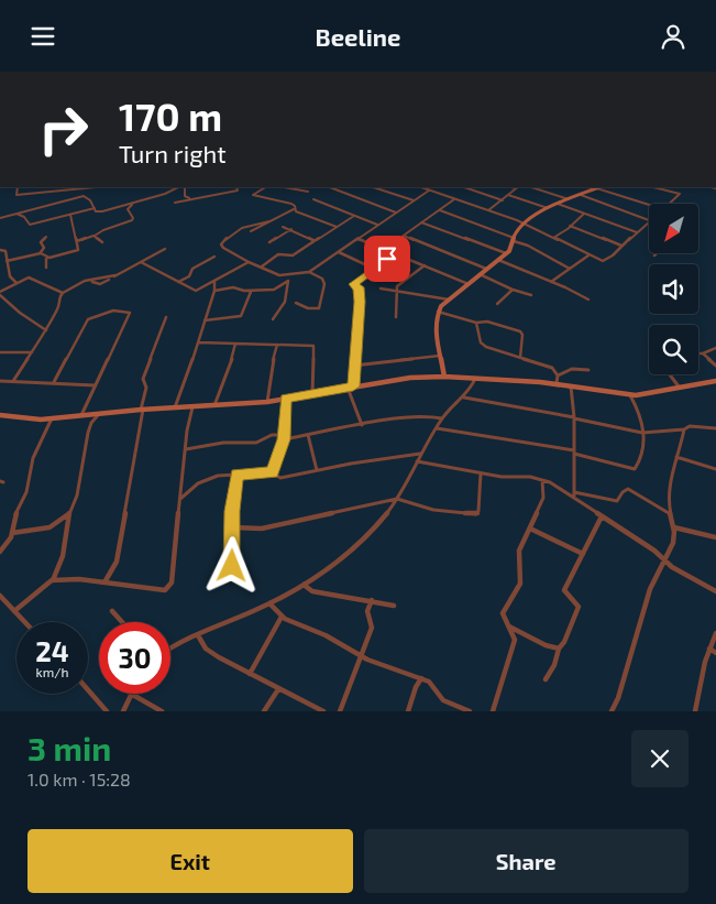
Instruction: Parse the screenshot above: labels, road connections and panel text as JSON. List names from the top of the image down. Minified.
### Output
{"north":"bottom left","page":{"header":"Beeline","turn":["170 m","Turn right"],"speed":"24 km/h","limit":"30","heading":["3 min","1.0 km · 15:28"],"buttons":["Exit","Share"]}}
